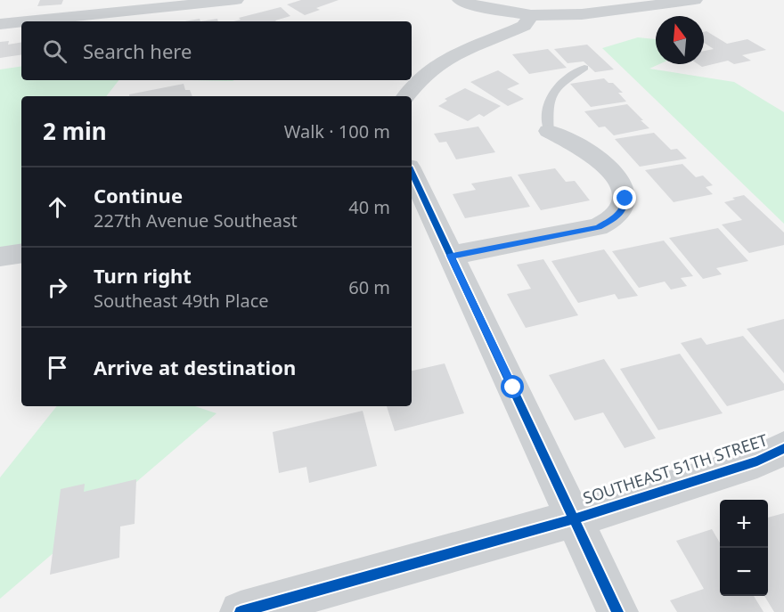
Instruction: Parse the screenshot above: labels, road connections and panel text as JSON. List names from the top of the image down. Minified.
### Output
{"streets":{"street":["SOUTHEAST 51TH STREET"]},"north":"top","page":{"search":"Search here","heading":["2 min","Walk · 100 m"],"list":[["Continue","227th Avenue Southeast","40 m"],["Turn right","Southeast 49th Place","60 m"],"Arrive at destination"],"map_buttons":["+","−"]}}
